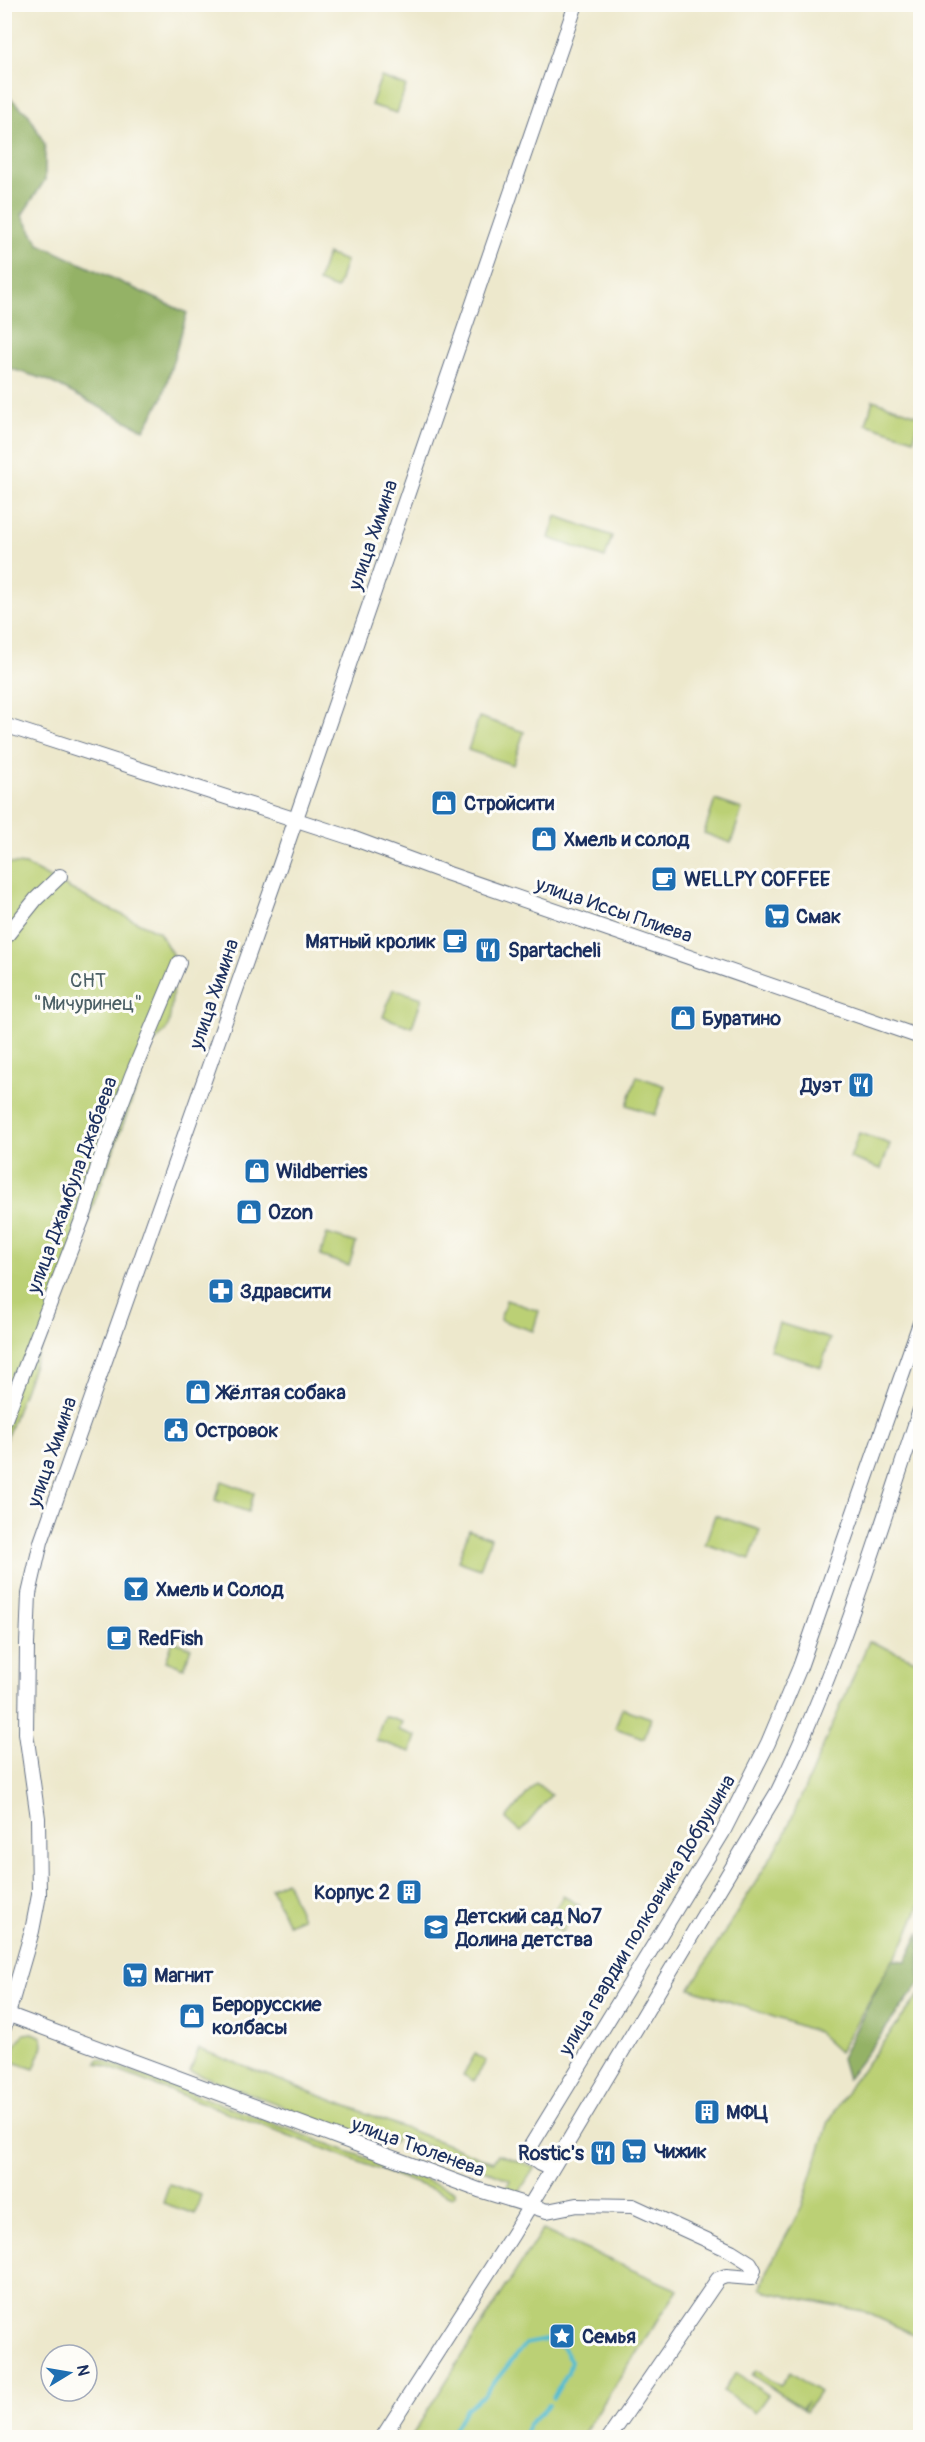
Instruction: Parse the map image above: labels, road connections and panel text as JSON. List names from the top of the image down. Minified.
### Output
{"streets":{"street":["улица Химина","улица Иссы Плиева","улица Джамбула Джабаева","улица гвардии полковника Добрушина","улица Тюленева"]},"crossings":[["улица Химина","улица Иссы Плиева"],["улица Химина","улица Тюленева"]],"parks":["СНТ \"Мичуринец\""],"places":{"shop":["Стройсити","Хмель и солод","Буратино","Wildberries","Ozon","Жёлтая собака","Берорусские колбасы"],"cafe":["WELLPY COFFEE","Мятный кролик","RedFish"],"supermarket":["Смак","Магнит","Чижик"],"restaurant":["Spartacheli","Дуэт","Rostic's"],"pharmacy":["Здравсити"],"public building":["Островок"],"bar":["Хмель и Солод"],"building":["Корпус 2","МФЦ"],"school or university":["Детский сад №7 Долина детства"],"place":["Семья"]},"north":"right"}
